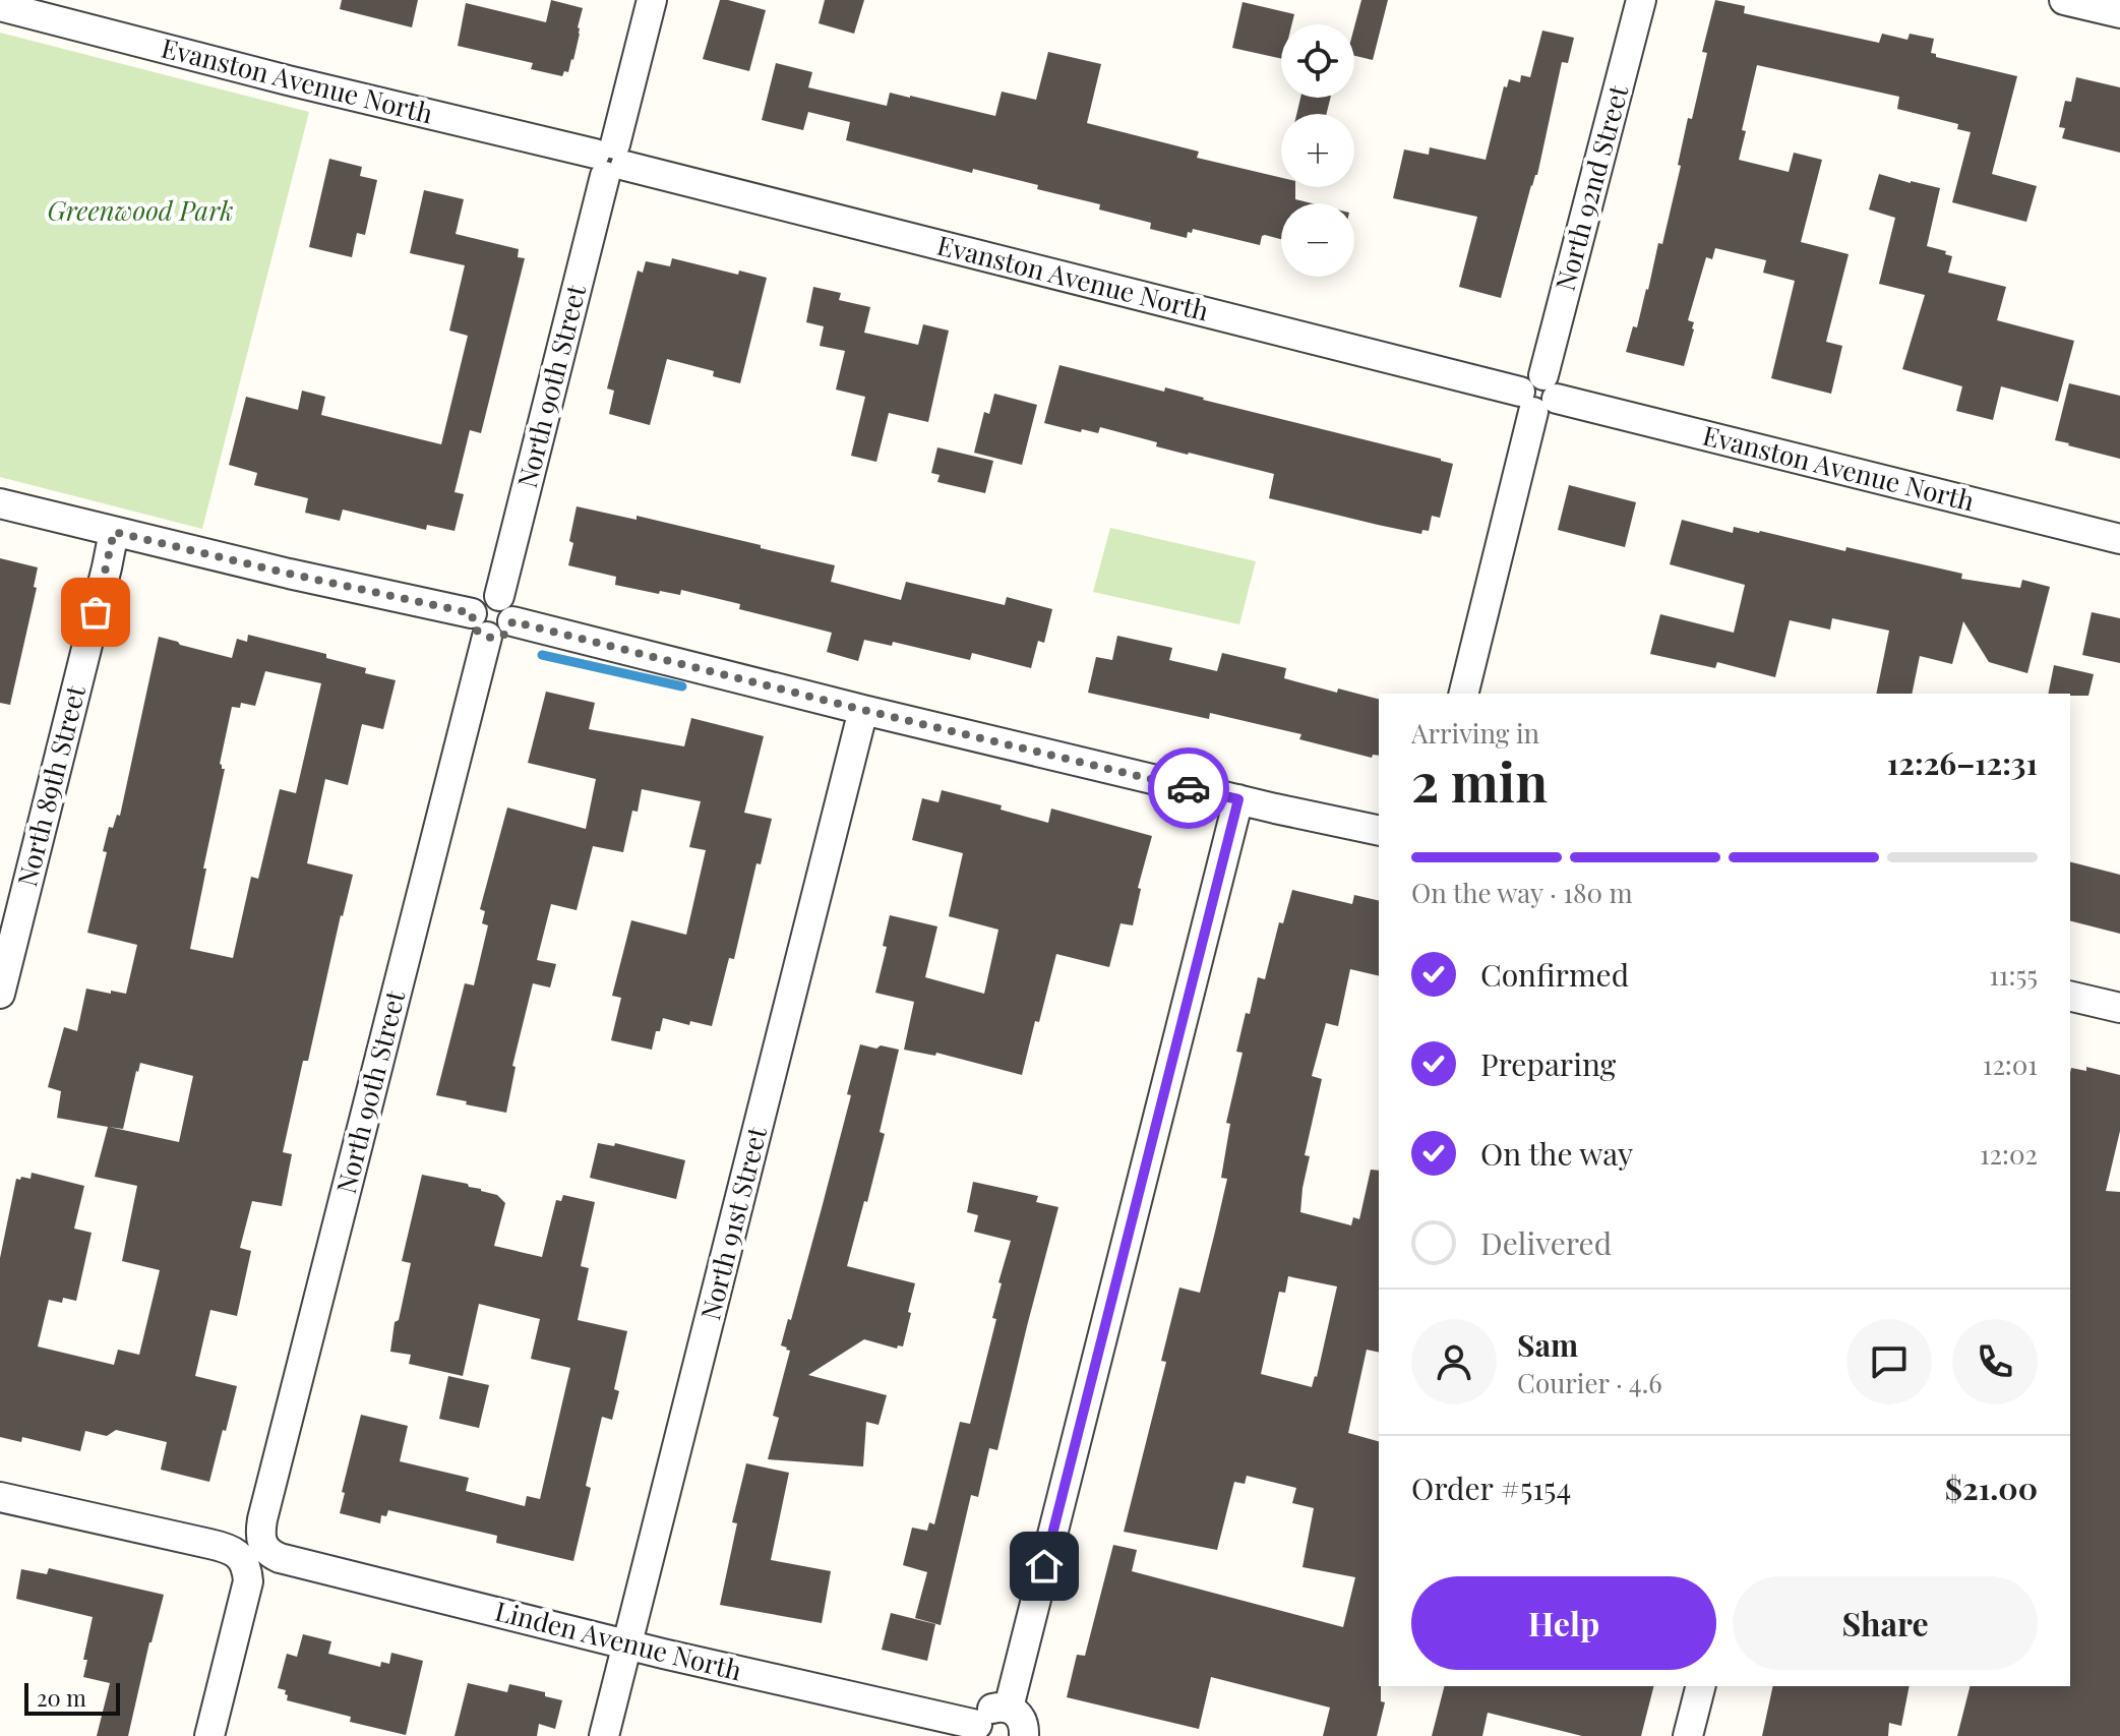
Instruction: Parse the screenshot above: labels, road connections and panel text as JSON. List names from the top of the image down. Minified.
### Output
{"streets":{"street":["Evanston Avenue North","North 92nd Street","North 90th Street","North 89th Street","North 91st Street","Linden Avenue North"]},"crossings":[["Evanston Avenue North","North 92nd Street"],["Evanston Avenue North","North 90th Street"],["North 90th Street","Linden Avenue North"],["North 91st Street","Linden Avenue North"]],"parks":["Greenwood Park"],"scale_bar":"20 m","page":{"map_buttons":["+","−"],"heading":["2 min","Arriving in","12:26–12:31"],"panel":["Sam","Courier · 4.6","Order #5154","$21.00"],"bar":"On the way · 180 m","list":[["Confirmed","11:55"],["Preparing","12:01"],["On the way","12:02"],"Delivered"],"buttons":["Help","Share"],"scale":"20 m"}}
